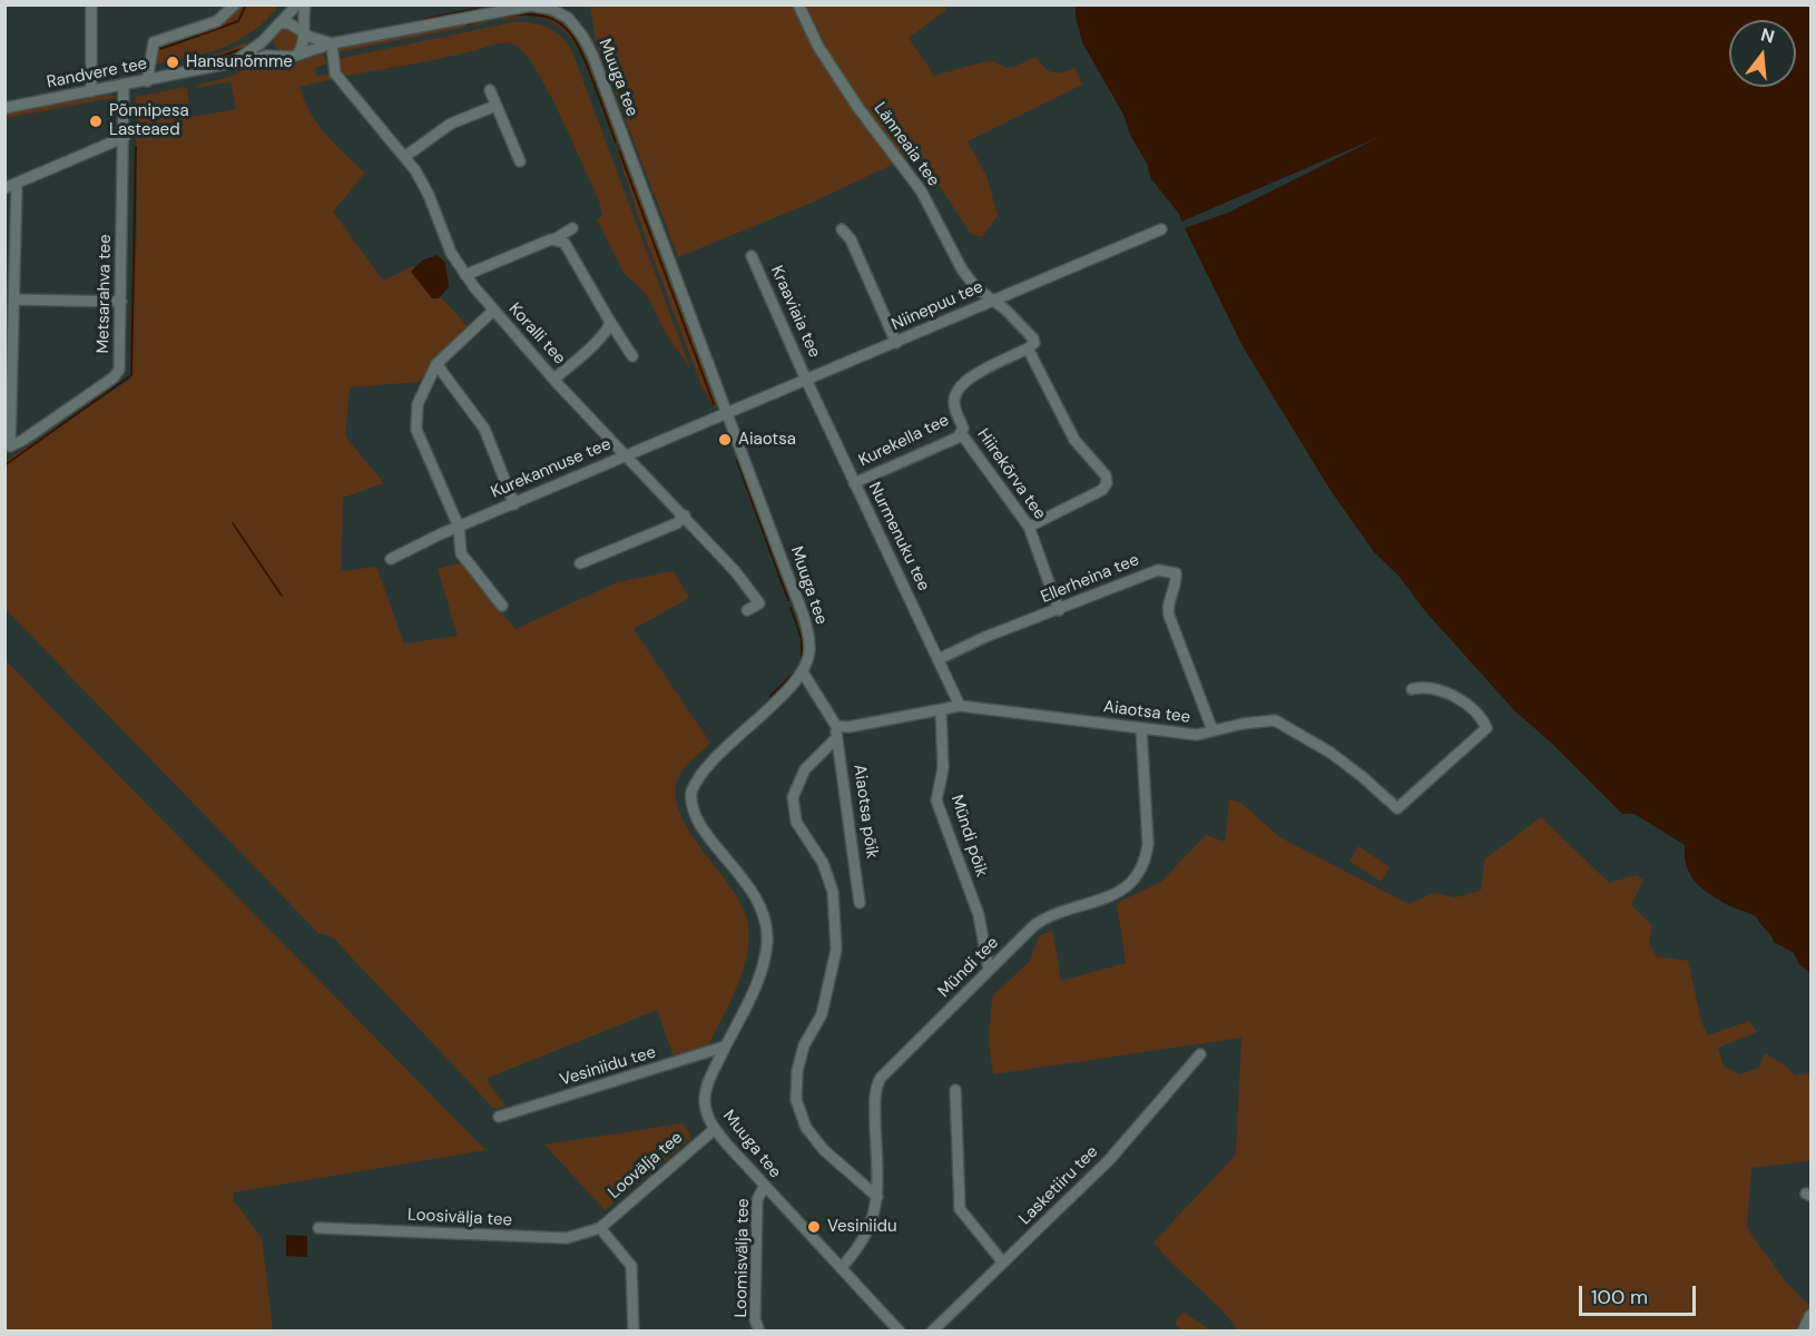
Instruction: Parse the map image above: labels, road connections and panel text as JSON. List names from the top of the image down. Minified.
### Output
{"streets":{"street":["Randvere tee","Muuga tee","Länneaia tee","Metsarahva tee","Niinepuu tee","Kraaviaia tee","Koralli tee","Kurekella tee","Kurekannuse tee","Hiirekõrva tee","Nurmenuku tee","Ellerheina tee","Aiaotsa tee","Aiaotsa põik","Mündi põik","Mündi tee","Vesiniidu tee","Loovälja tee","Lasketiiru tee","Loosivälja tee","Loomisvälja tee"]},"crossings":[["Randvere tee","Muuga tee"],["Randvere tee","Metsarahva tee"],["Muuga tee","Niinepuu tee"],["Muuga tee","Koralli tee"],["Muuga tee","Kurekannuse tee"],["Muuga tee","Mündi tee"],["Muuga tee","Vesiniidu tee"],["Muuga tee","Loovälja tee"],["Muuga tee","Loomisvälja tee"],["Länneaia tee","Niinepuu tee"],["Länneaia tee","Kurekella tee"],["Niinepuu tee","Kraaviaia tee"],["Niinepuu tee","Kurekannuse tee"],["Niinepuu tee","Nurmenuku tee"],["Kraaviaia tee","Nurmenuku tee"],["Koralli tee","Kurekannuse tee"],["Kurekella tee","Hiirekõrva tee"],["Kurekella tee","Nurmenuku tee"],["Hiirekõrva tee","Ellerheina tee"],["Nurmenuku tee","Ellerheina tee"],["Nurmenuku tee","Aiaotsa tee"],["Ellerheina tee","Aiaotsa tee"],["Aiaotsa tee","Aiaotsa põik"],["Aiaotsa tee","Mündi põik"],["Aiaotsa tee","Mündi tee"],["Mündi põik","Mündi tee"],["Loovälja tee","Loosivälja tee"]],"places":["Hansunõmme","Põnnipesa Lasteaed","Aiaotsa","Vesiniidu"],"scale_bar":"100 m","north":"top"}
